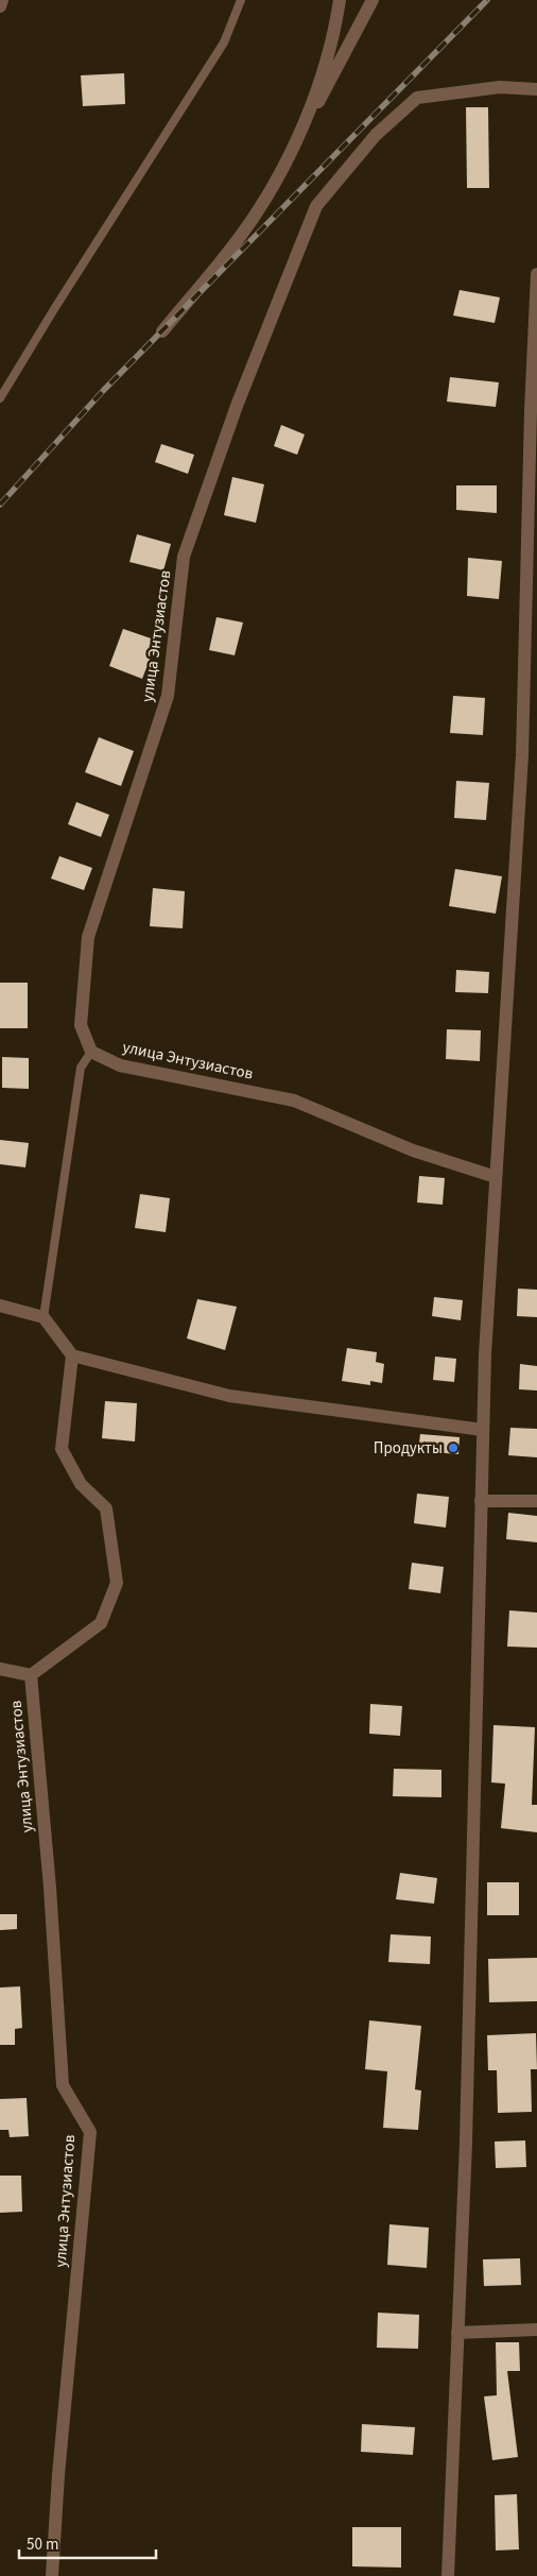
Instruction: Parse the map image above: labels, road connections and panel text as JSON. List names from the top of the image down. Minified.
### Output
{"streets":{"street":["улица Энтузиастов"]},"places":["Продукты"],"scale_bar":"50 m"}
